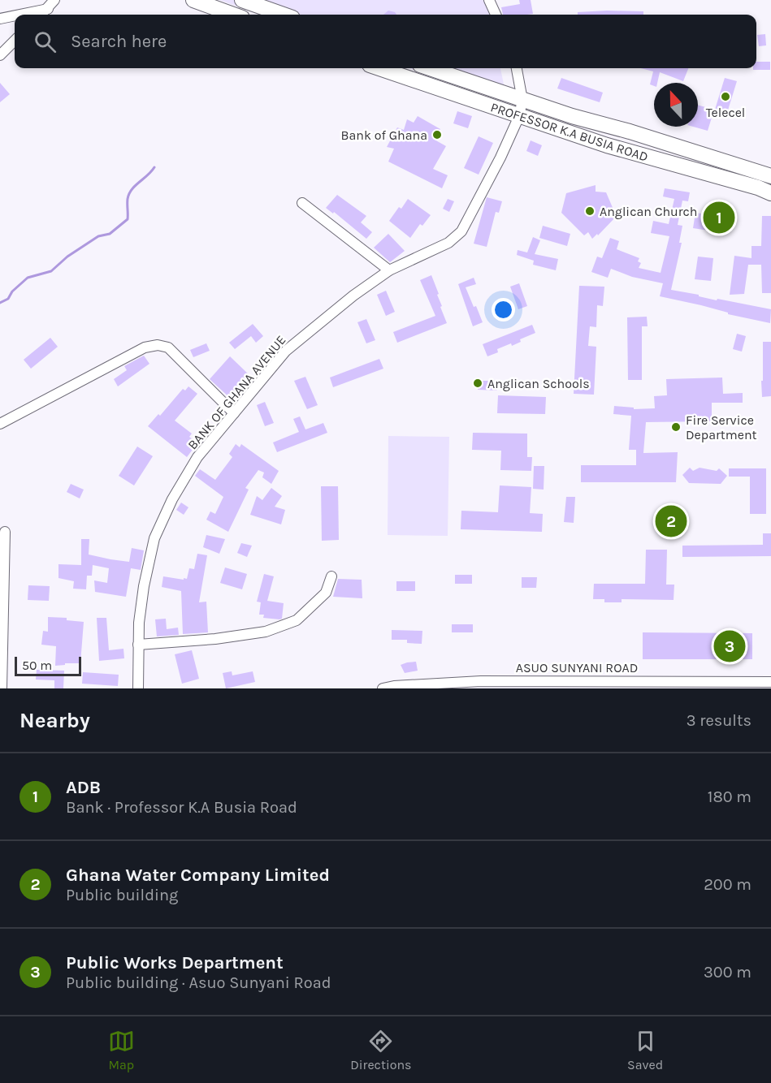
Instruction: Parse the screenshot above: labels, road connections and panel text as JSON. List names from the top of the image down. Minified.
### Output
{"streets":{"main road":["PROFESSOR K.A BUSIA ROAD"],"street":["BANK OF GHANA AVENUE","ASUO SUNYANI ROAD"]},"crossings":[["PROFESSOR K.A BUSIA ROAD","BANK OF GHANA AVENUE"]],"places":["Telecel","Bank of Ghana","Anglican Church","Anglican Schools","Fire Service Department"],"scale_bar":"50 m","north":"top","page":{"search":"Search here","pins":["1","2","3"],"scale":"50 m","heading":["Nearby","3 results"],"list":[{"mark":"1","name":"ADB","note":"Bank · Professor K.A Busia Road","value":"180 m"},{"mark":"2","name":"Ghana Water Company Limited","note":"Public building","value":"200 m"},{"mark":"3","name":"Public Works Department","note":"Public building · Asuo Sunyani Road","value":"300 m"}],"nav":["Map","Directions","Saved"]}}
